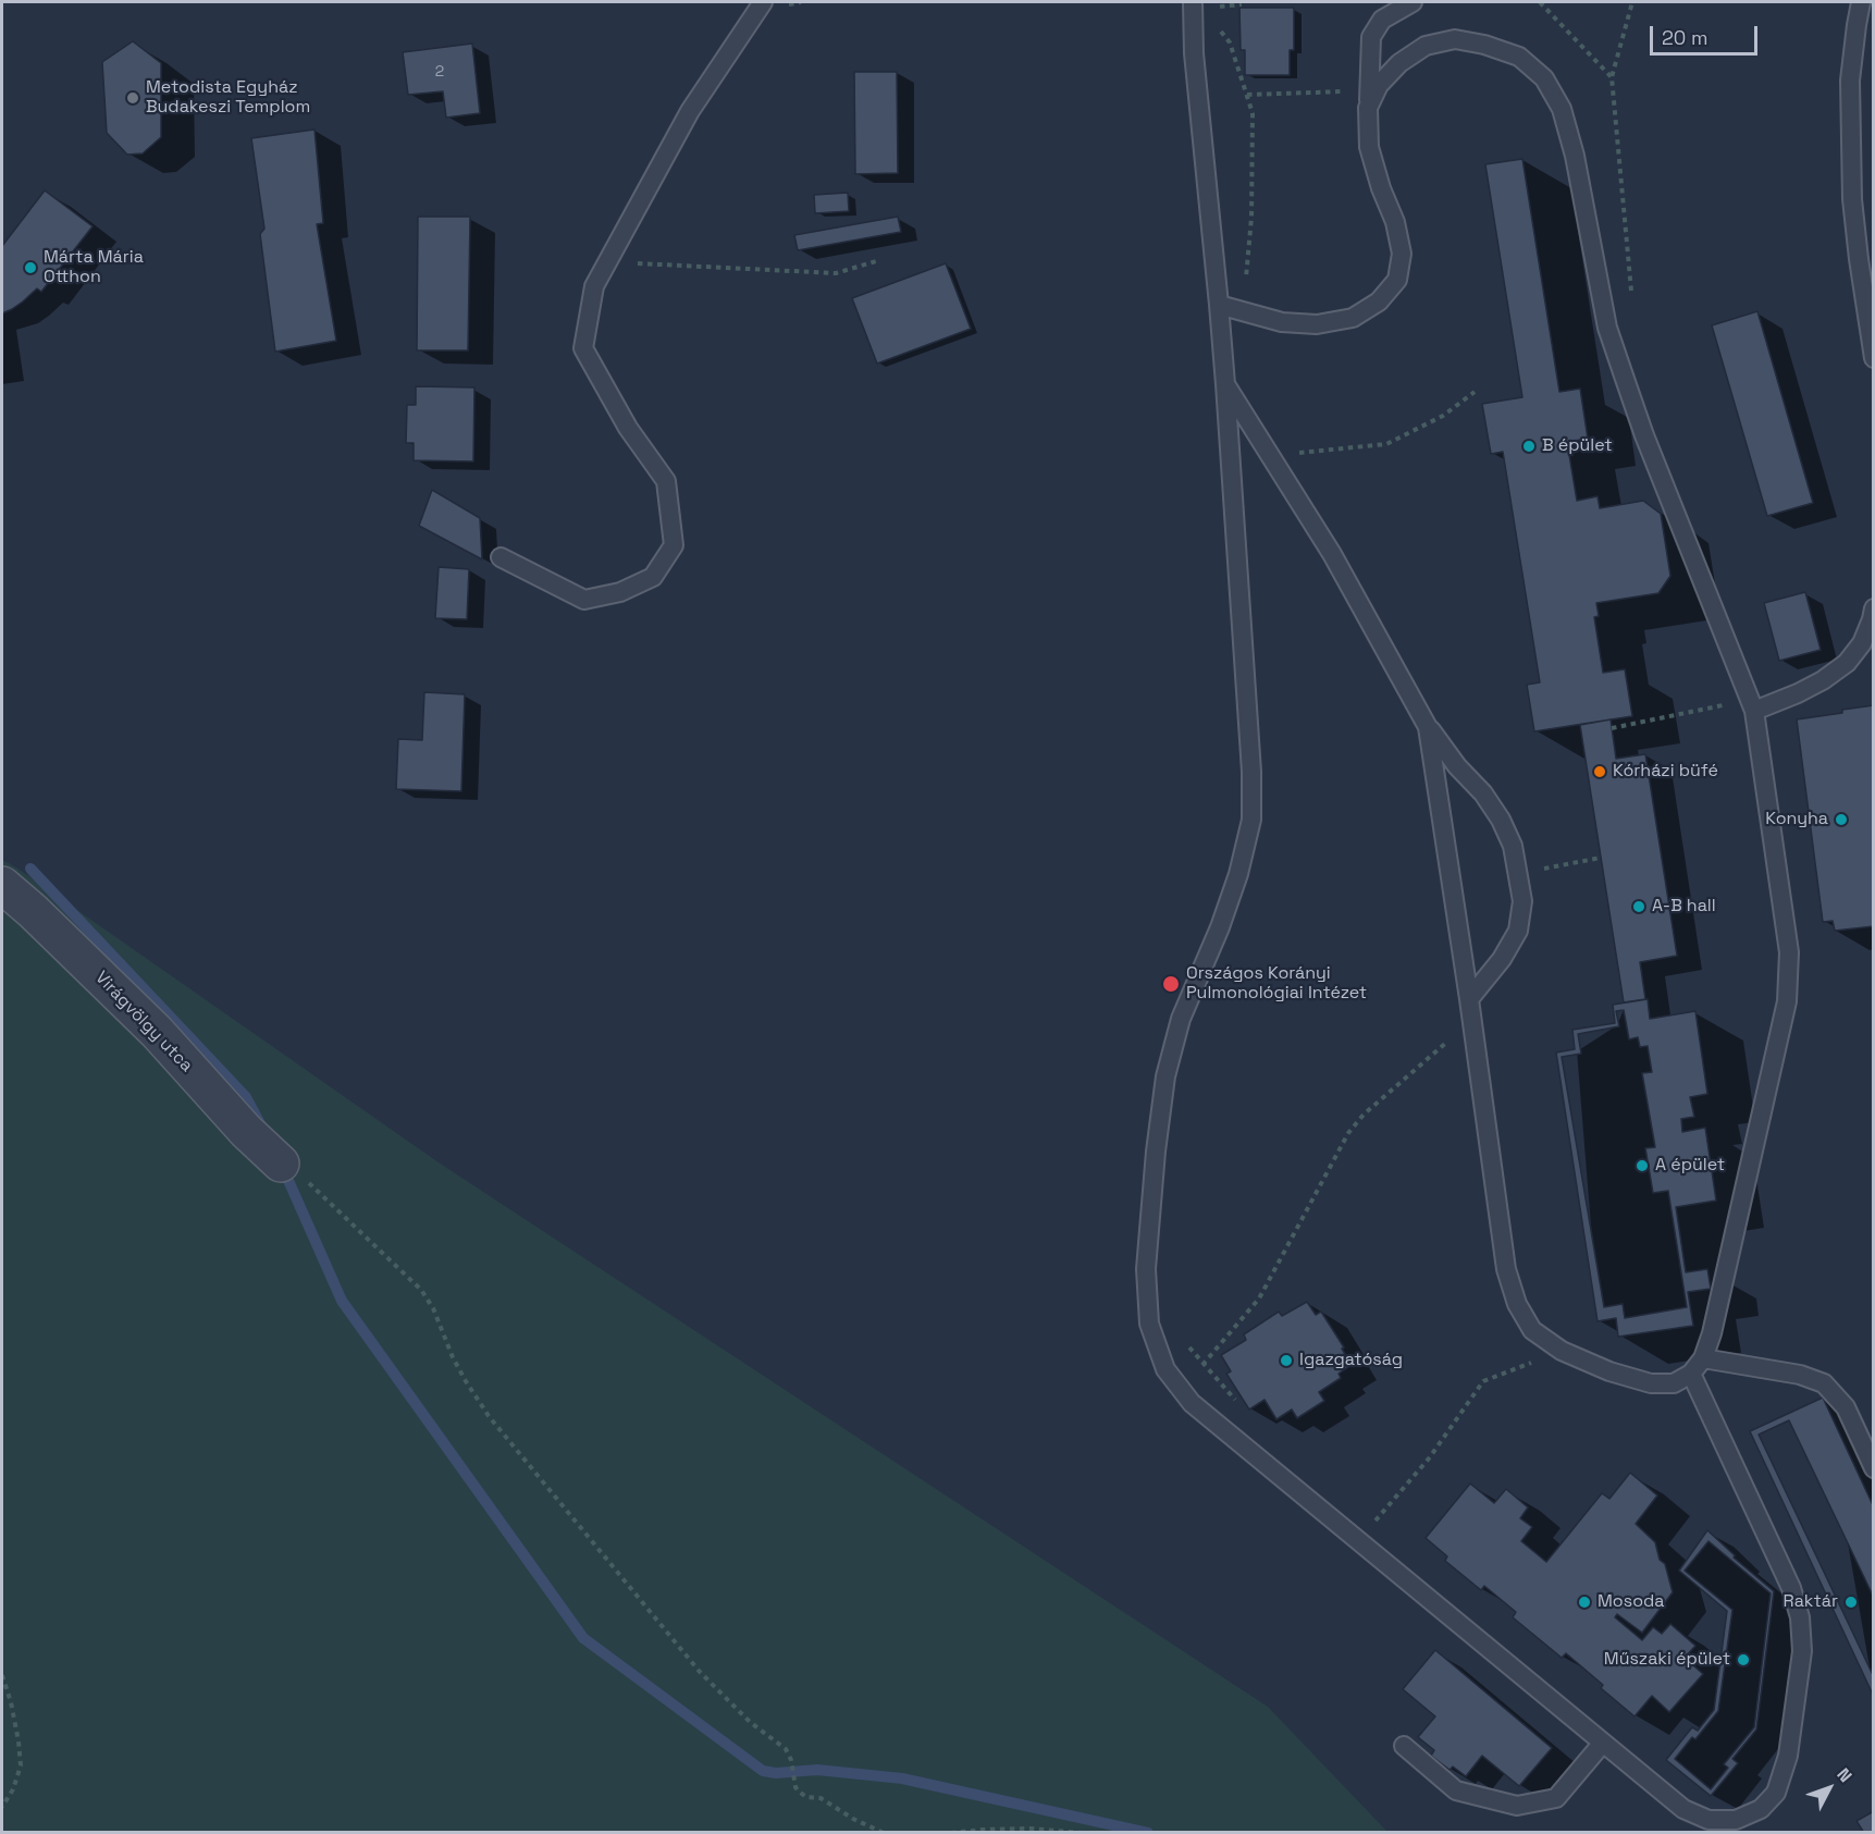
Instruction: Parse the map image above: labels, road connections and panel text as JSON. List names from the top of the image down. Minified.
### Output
{"streets":{"street":["Virágvölgy utca"]},"places":["Metodista Egyház Budakeszi Templom","Márta Mária Otthon","B épület","Kórházi büfé","Konyha","A-B hall","Országos Korányi Pulmonológiai Intézet","A épület","Igazgatóság","Mosoda","Raktár","Műszaki épület"],"house_numbers":["2"],"scale_bar":"20 m","north":"top right"}
